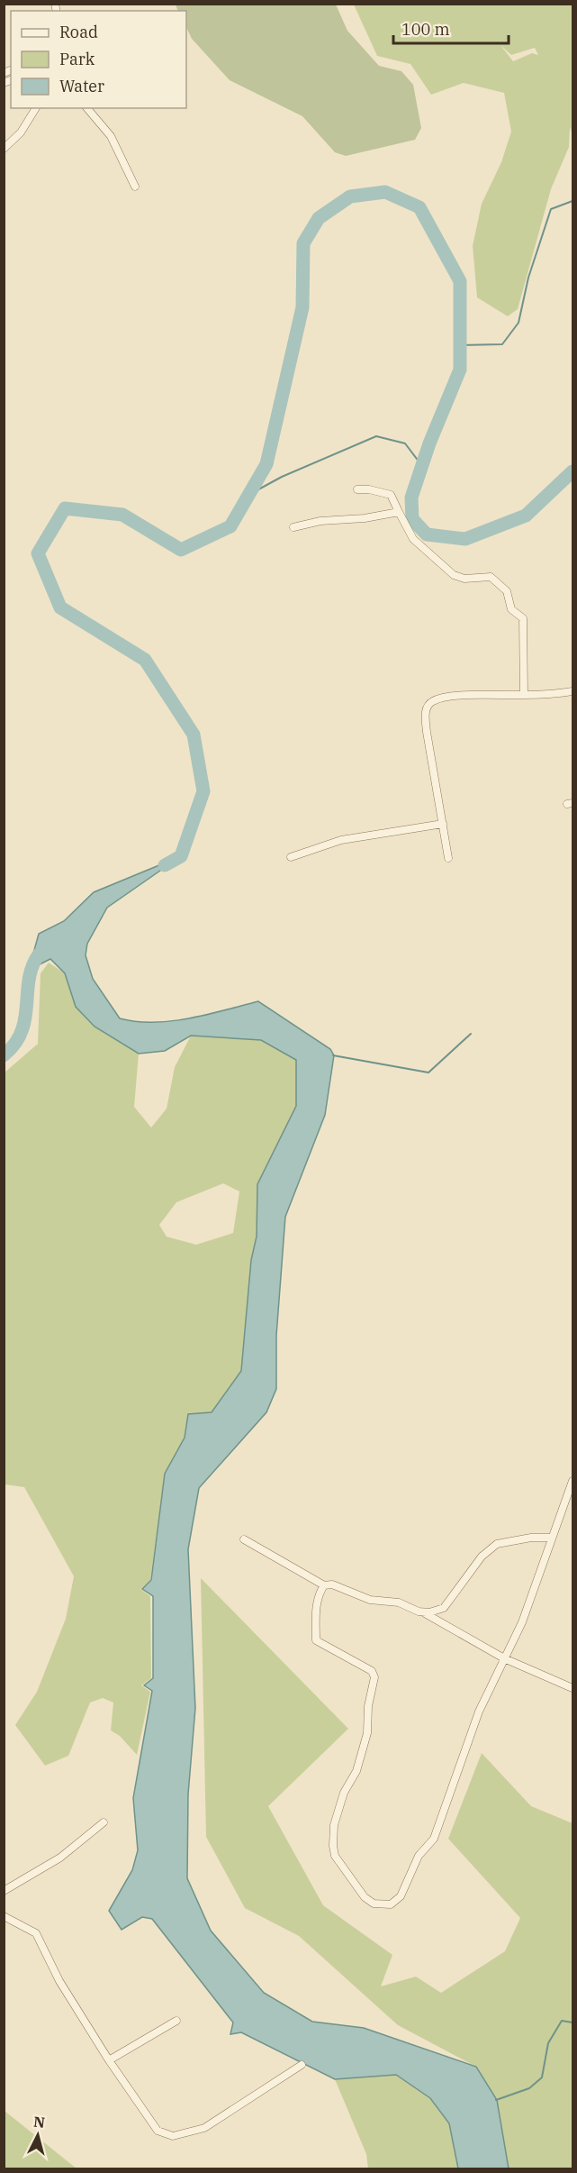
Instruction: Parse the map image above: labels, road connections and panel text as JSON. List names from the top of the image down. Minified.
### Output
{"legend":["Road","Park","Water"],"scale_bar":"100 m","north":"top"}
